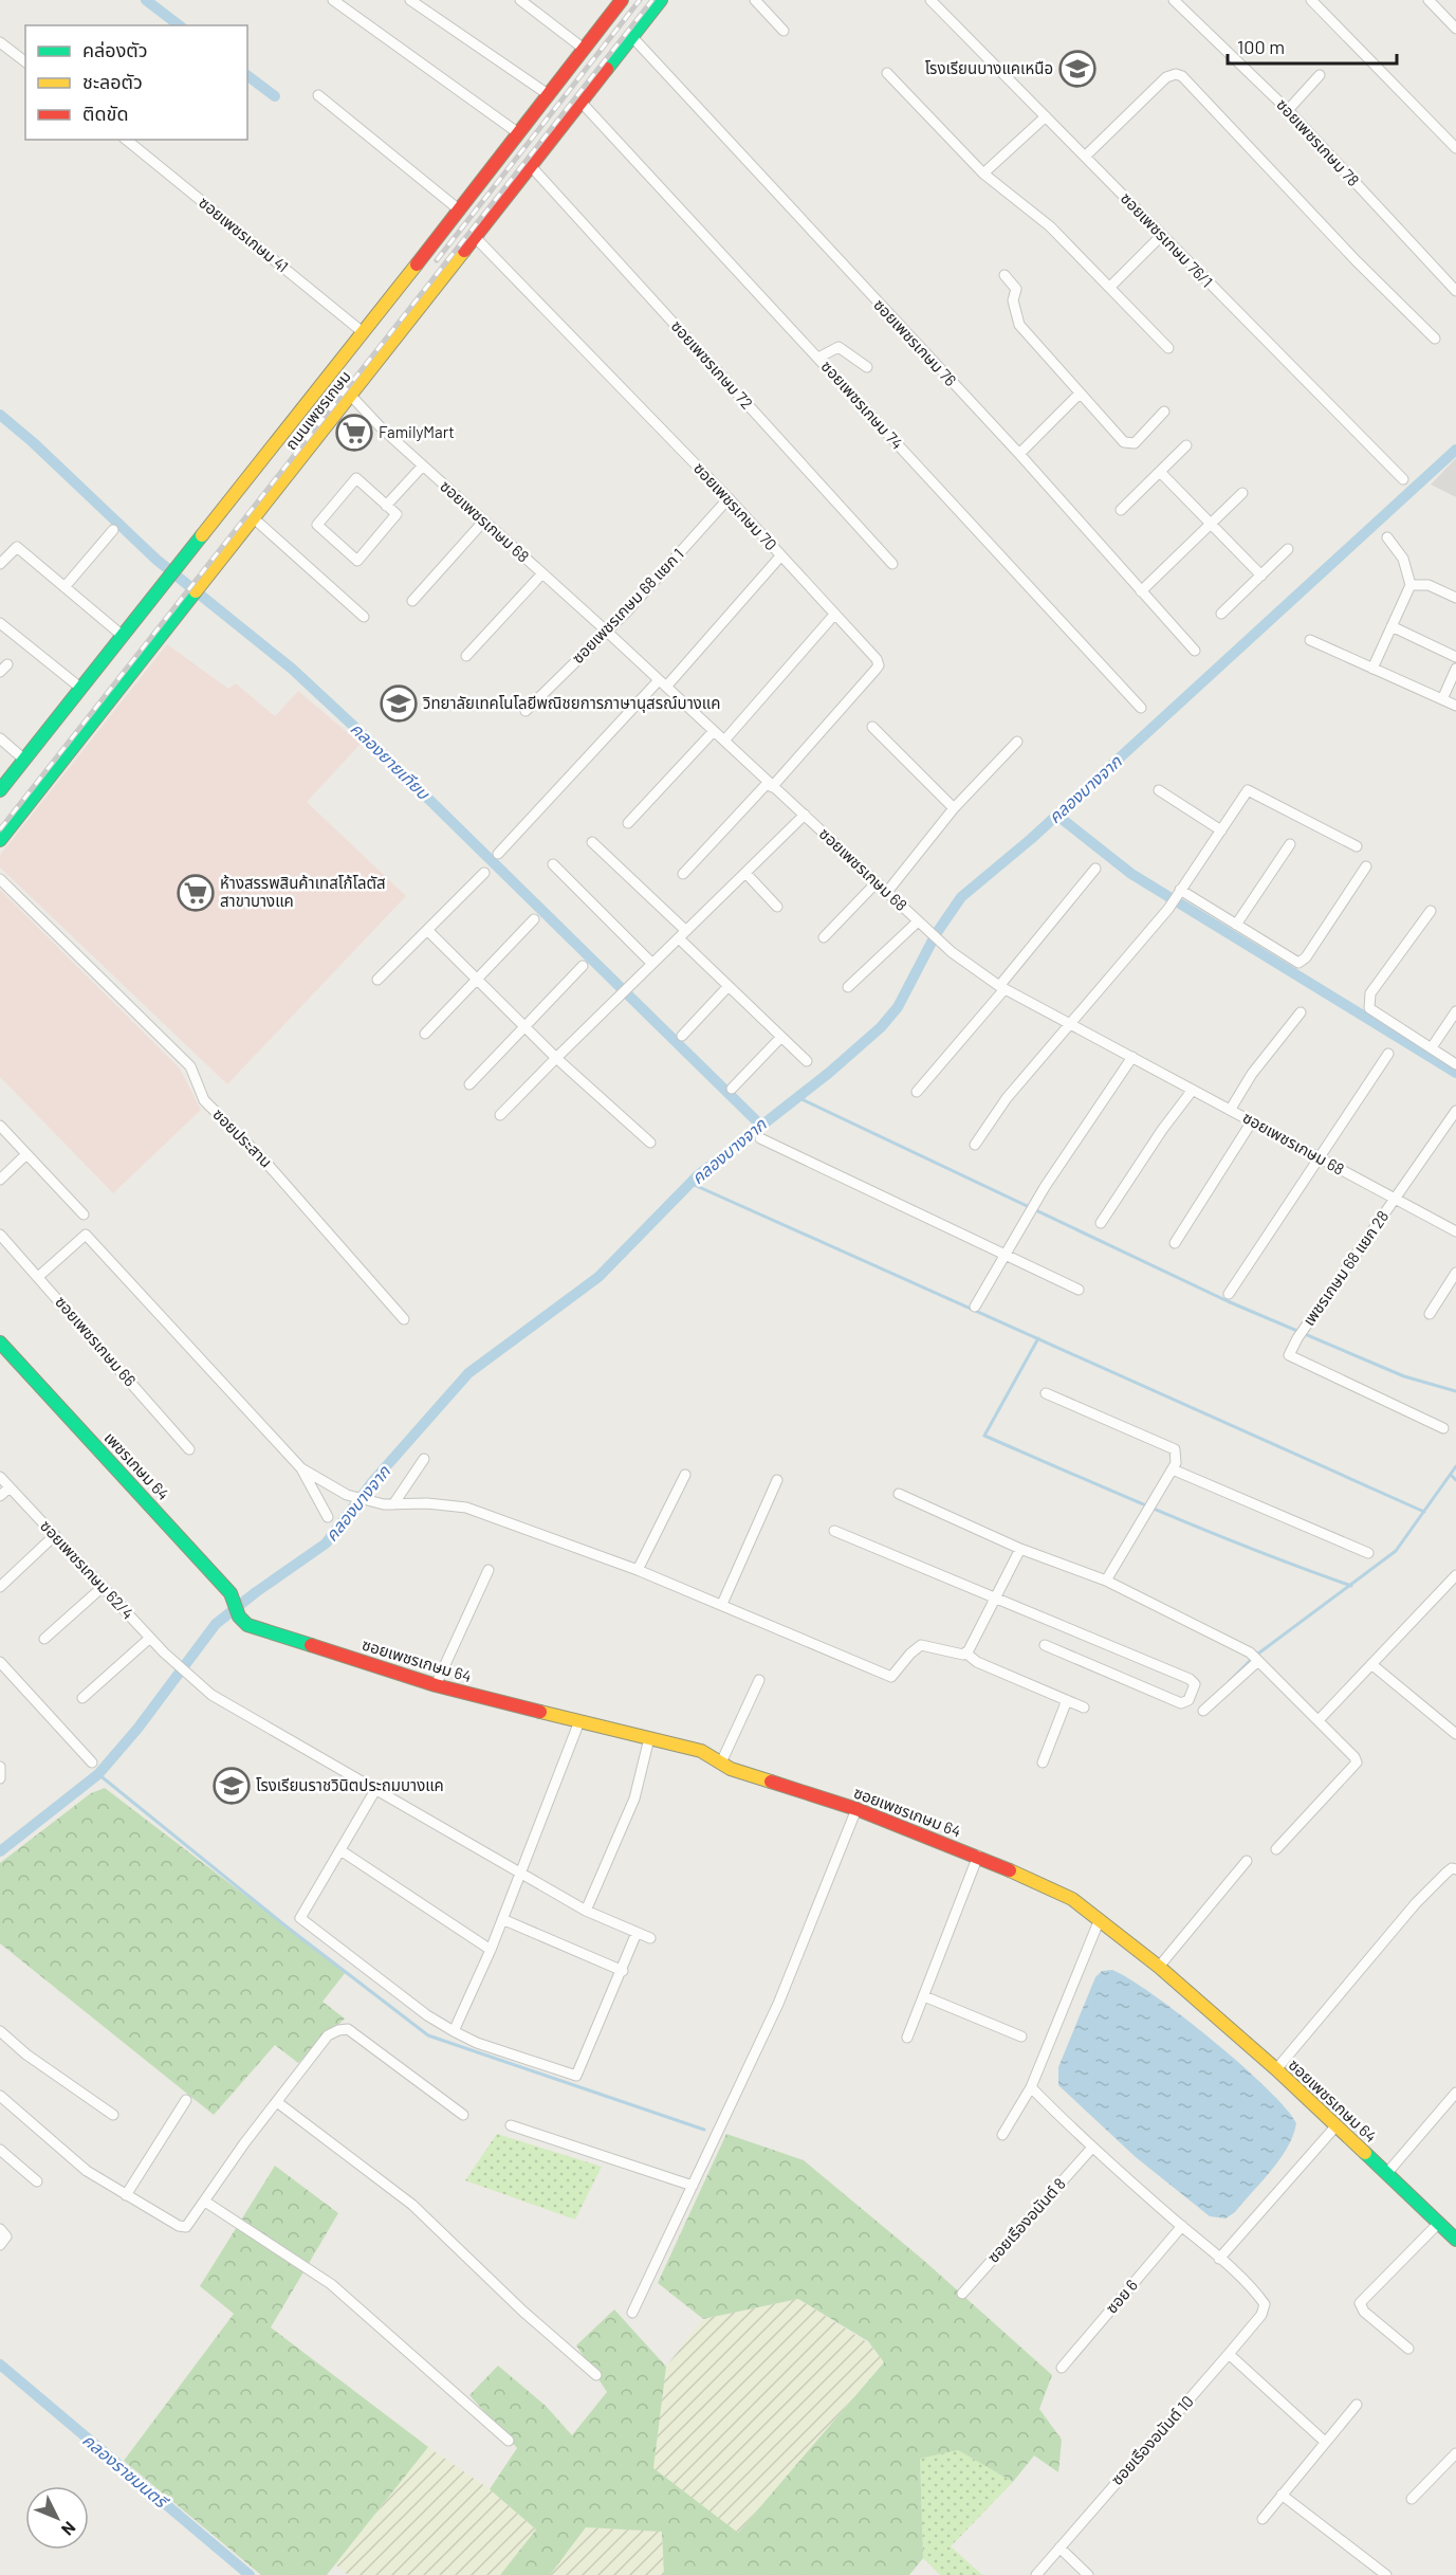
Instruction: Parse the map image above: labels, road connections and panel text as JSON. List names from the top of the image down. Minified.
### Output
{"streets":{"main road":["ถนนเพชรเกษม","เพชรเกษม 64","ซอยเพชรเกษม 64"],"street":["ซอยเพชรเกษม 78","ซอยเพชรเกษม 41","ซอยเพชรเกษม 76/1","ซอยเพชรเกษม 76","ซอยเพชรเกษม 72","ซอยเพชรเกษม 74","ซอยเพชรเกษม 70","ซอยเพชรเกษม 68","ซอยเพชรเกษม 68 แยก 1","ซอยประสาน","เพชรเกษม 68 แยก 28","ซอยเพชรเกษม 66","ซอยเพชรเกษม 62/4","ซอยเรืองอนันต์ 8","ซอย 6","ซอยเรืองอนันต์ 10"]},"crossings":[["ซอยเพชรเกษม 41","ถนนเพชรเกษม"],["ซอยเพชรเกษม 76","ถนนเพชรเกษม"],["ซอยเพชรเกษม 72","ถนนเพชรเกษม"],["ซอยเพชรเกษม 74","ถนนเพชรเกษม"],["ถนนเพชรเกษม","ซอยเพชรเกษม 70"],["ถนนเพชรเกษม","ซอยเพชรเกษม 68"],["ซอยเพชรเกษม 70","ซอยเพชรเกษม 68"],["ซอยเพชรเกษม 70","ซอยเพชรเกษม 68 แยก 1"],["ซอยเพชรเกษม 68","ซอยเพชรเกษม 68 แยก 1"],["ซอยเพชรเกษม 68","เพชรเกษม 68 แยก 28"],["เพชรเกษม 64","ซอยเพชรเกษม 64"]],"water":["คลองยายเทียบ","คลองบางจาก","คลองราชมนตรี"],"places":{"school or university":["โรงเรียนบางแคเหนือ","วิทยาลัยเทคโนโลยีพณิชยการภาษานุสรณ์บางแค","โรงเรียนราชวินิตประถมบางแค"],"supermarket":["FamilyMart","ห้างสรรพสินค้าเทสโก้โลตัส สาขาบางแค"]},"legend":["คล่องตัว","ชะลอตัว","ติดขัด"],"scale_bar":"100 m","north":"bottom right"}
